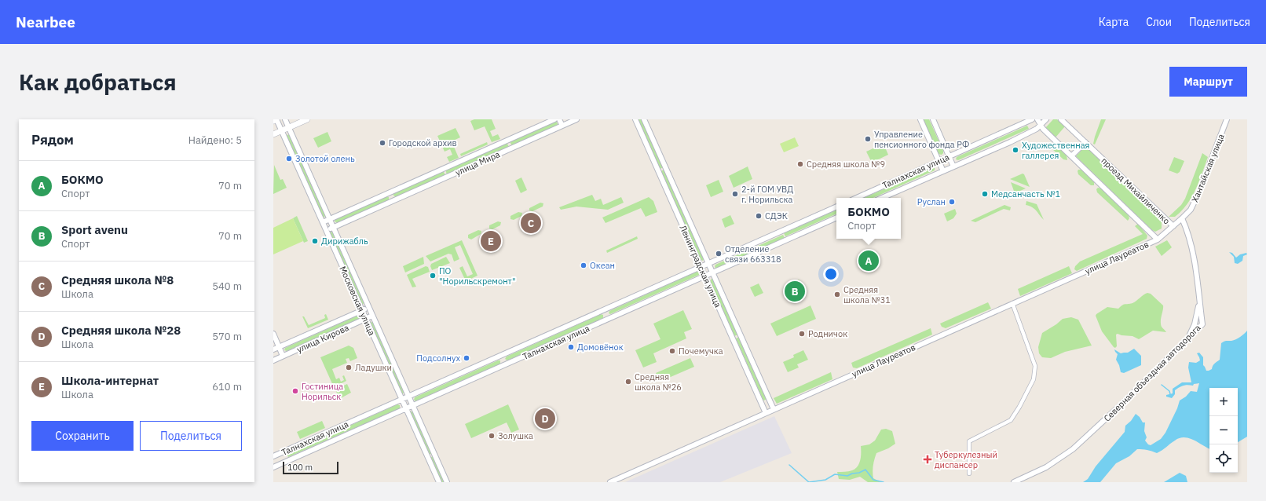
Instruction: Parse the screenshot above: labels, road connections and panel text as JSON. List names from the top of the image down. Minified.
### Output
{"streets":{"street":["улица Мира","Хантайская улица","Талнахская улица","проезд Михайличенко","улица Лауреатов","Ленинградская улица","Московская улица","улица Кирова","Северная объездная автодорога"]},"crossings":[["улица Мира","Московская улица"],["Хантайская улица","проезд Михайличенко"],["Хантайская улица","улица Лауреатов"],["Хантайская улица","Северная объездная автодорога"],["Талнахская улица","Ленинградская улица"],["Талнахская улица","Московская улица"],["улица Лауреатов","Ленинградская улица"],["Московская улица","улица Кирова"]],"places":{"other":["Управление пенсионного фонда РФ","Городской архив","Художественная галлерея","Золотой олень","Средняя школа №9","2-й ГОМ УВД г. Норильска","Медсанчасть №1","Руслан","СДЭК","Дирижабль","Отделение связи 663318","Океан","ПО \"Норильскремонт\"","Средняя школа №31","Родничок","Домовёнок","Почемучка","Подсолнух","Ладушки","Средняя школа №26","Гостиница Норильск","Золушка"],"health":["Туберкулезный диспансер"]},"scale_bar":"100 m","page":{"header":"Nearbee","nav":["Карта","Слои","Поделиться"],"buttons":["Маршрут",["Сохранить","Поделиться"]],"title":"Как добраться","heading":["Рядом","Найдено: 5"],"list":[{"mark":"A","name":"БОКМО","note":"Спорт","value":"70 m"},{"mark":"B","name":"Sport avenu","note":"Спорт","value":"70 m"},{"mark":"C","name":"Средняя школа №8","note":"Школа","value":"540 m"},{"mark":"D","name":"Средняя школа №28","note":"Школа","value":"570 m"},{"mark":"E","name":"Школа-интернат","note":"Школа","value":"610 m"}],"popup":["БОКМО","Спорт"],"pins":["C","E","A","B","D"],"map_buttons":["+","−"],"scale":"100 m"}}
